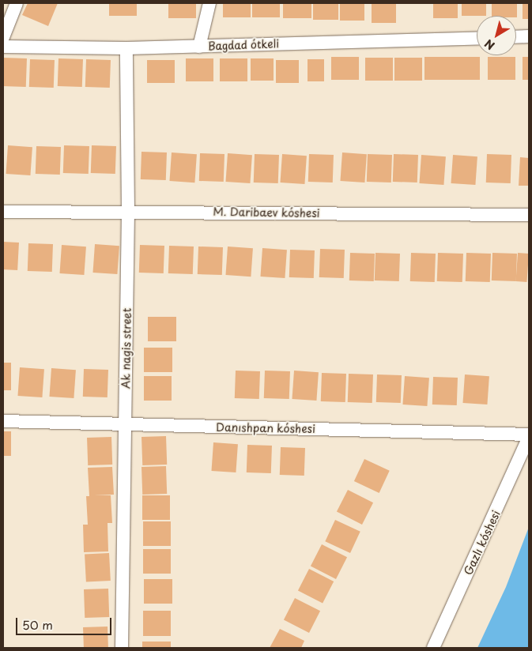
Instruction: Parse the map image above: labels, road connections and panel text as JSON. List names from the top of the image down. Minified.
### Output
{"streets":{"street":["Bagdad ótkeli","M. Daribaev kóshesi","Ak nagis street","Danıshpan kóshesi","Gazlı kóshesi"]},"crossings":[["Bagdad ótkeli","Ak nagis street"],["M. Daribaev kóshesi","Ak nagis street"],["Ak nagis street","Danıshpan kóshesi"],["Danıshpan kóshesi","Gazlı kóshesi"]],"scale_bar":"50 m","north":"bottom left"}
